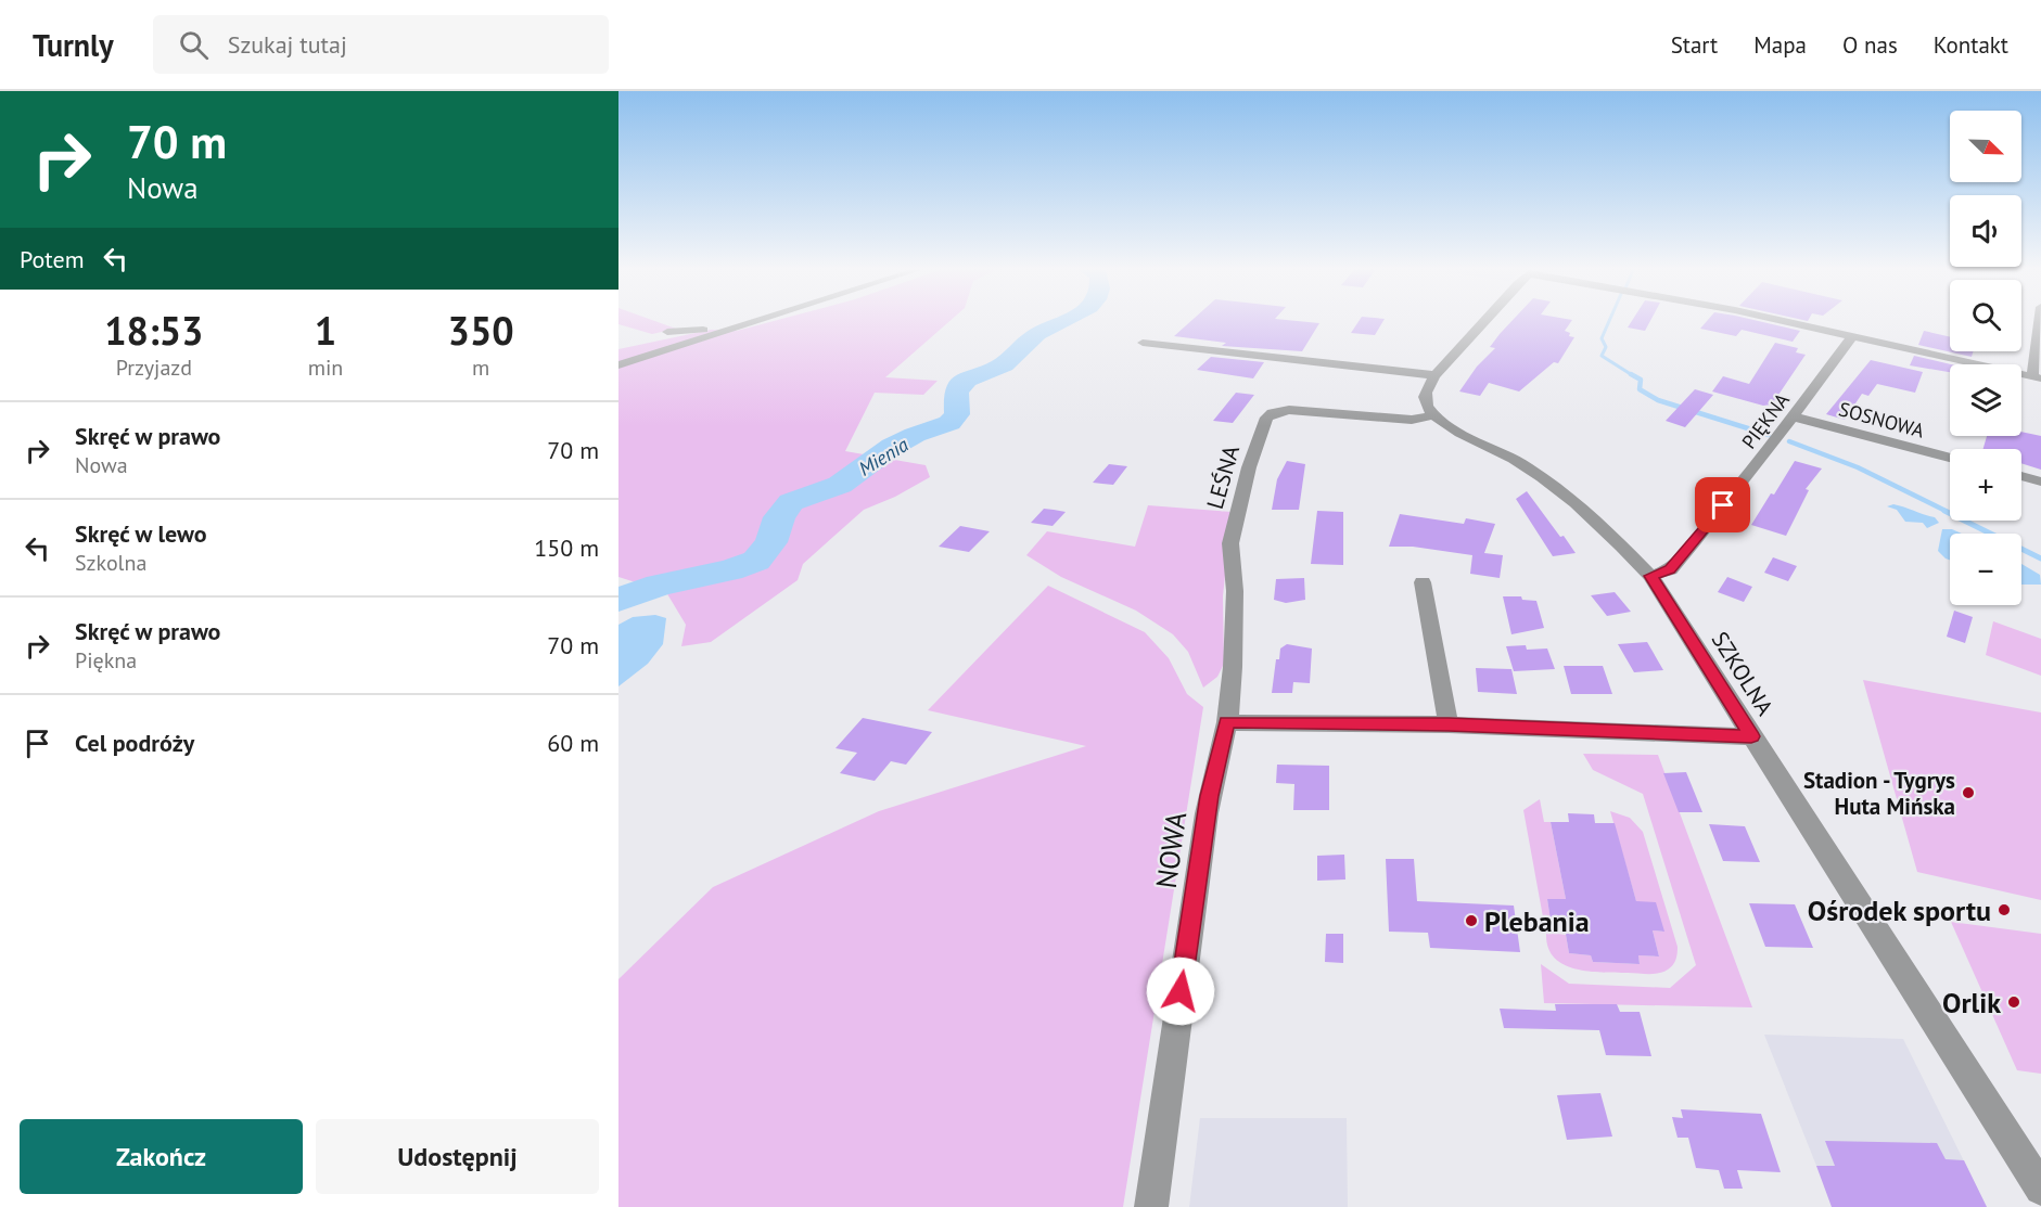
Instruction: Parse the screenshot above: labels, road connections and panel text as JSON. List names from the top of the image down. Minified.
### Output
{"streets":{"street":["SOSNOWA","PIĘKNA","LEŚNA","SZKOLNA","NOWA"]},"crossings":[["SOSNOWA","PIĘKNA"],["PIĘKNA","SZKOLNA"],["LEŚNA","SZKOLNA"],["LEŚNA","NOWA"]],"water":["Mienia"],"places":["Stadion - Tygrys Huta Mińska","Ośrodek sportu","Plebania","Orlik"],"north":"bottom right","page":{"header":"Turnly","search":"Szukaj tutaj","nav":["Start","Mapa","O nas","Kontakt"],"turn":["70 m","Nowa"],"map_buttons":["+","−"],"then":"Potem","eta":["18:53","Przyjazd","1","min","350","m"],"list":[{"name":"Skręć w prawo","note":"Nowa","value":"70 m"},{"name":"Skręć w lewo","note":"Szkolna","value":"150 m"},{"name":"Skręć w prawo","note":"Piękna","value":"70 m"},{"name":"Cel podróży","value":"60 m"}],"buttons":["Zakończ","Udostępnij"]}}
